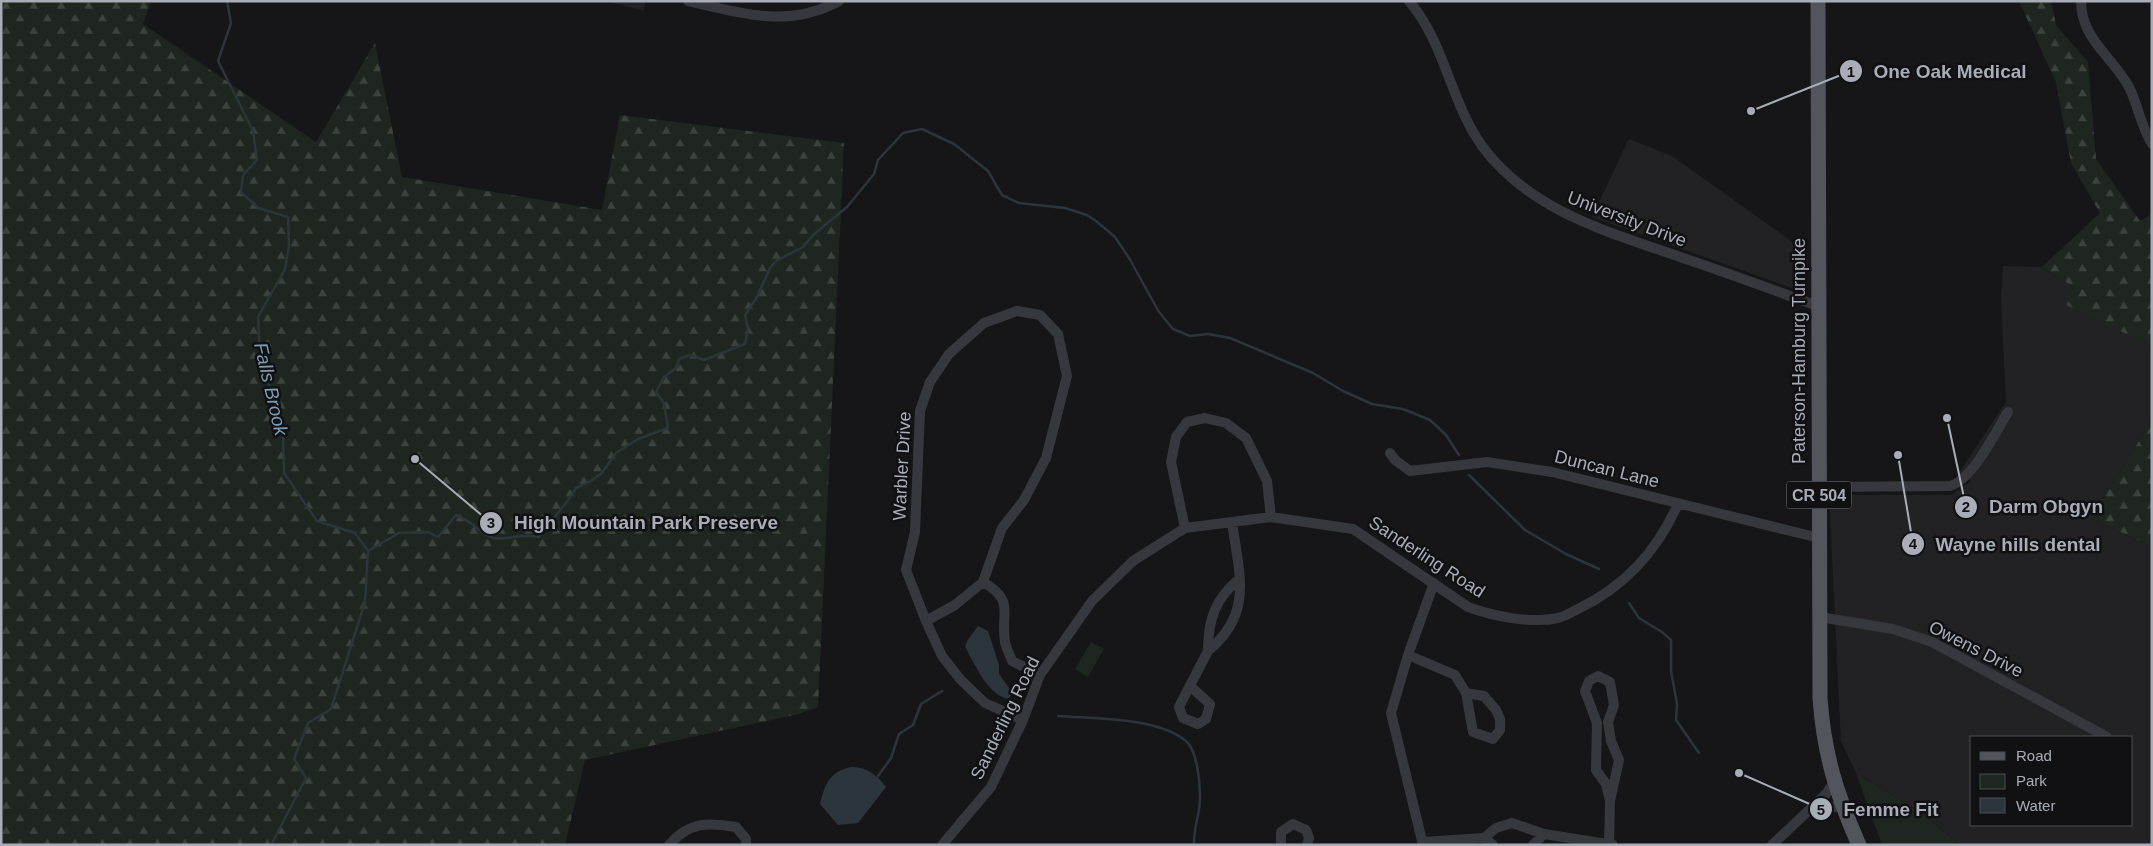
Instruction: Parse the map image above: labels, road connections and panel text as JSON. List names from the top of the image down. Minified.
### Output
{"streets":{"main road":["Paterson-Hamburg Turnpike","CR 504"],"street":["University Drive","Warbler Drive","Duncan Lane","Sanderling Road","Owens Drive"]},"crossings":[["University Drive","Paterson-Hamburg Turnpike"],["Paterson-Hamburg Turnpike","Duncan Lane"],["Paterson-Hamburg Turnpike","Owens Drive"],["Warbler Drive","Sanderling Road"],["Duncan Lane","Sanderling Road"]],"water":["Falls Brook"],"places":["One Oak Medical","Darm Obgyn","Wayne hills dental","High Mountain Park Preserve","Femme Fit"],"legend":["Road","Park","Water"]}
